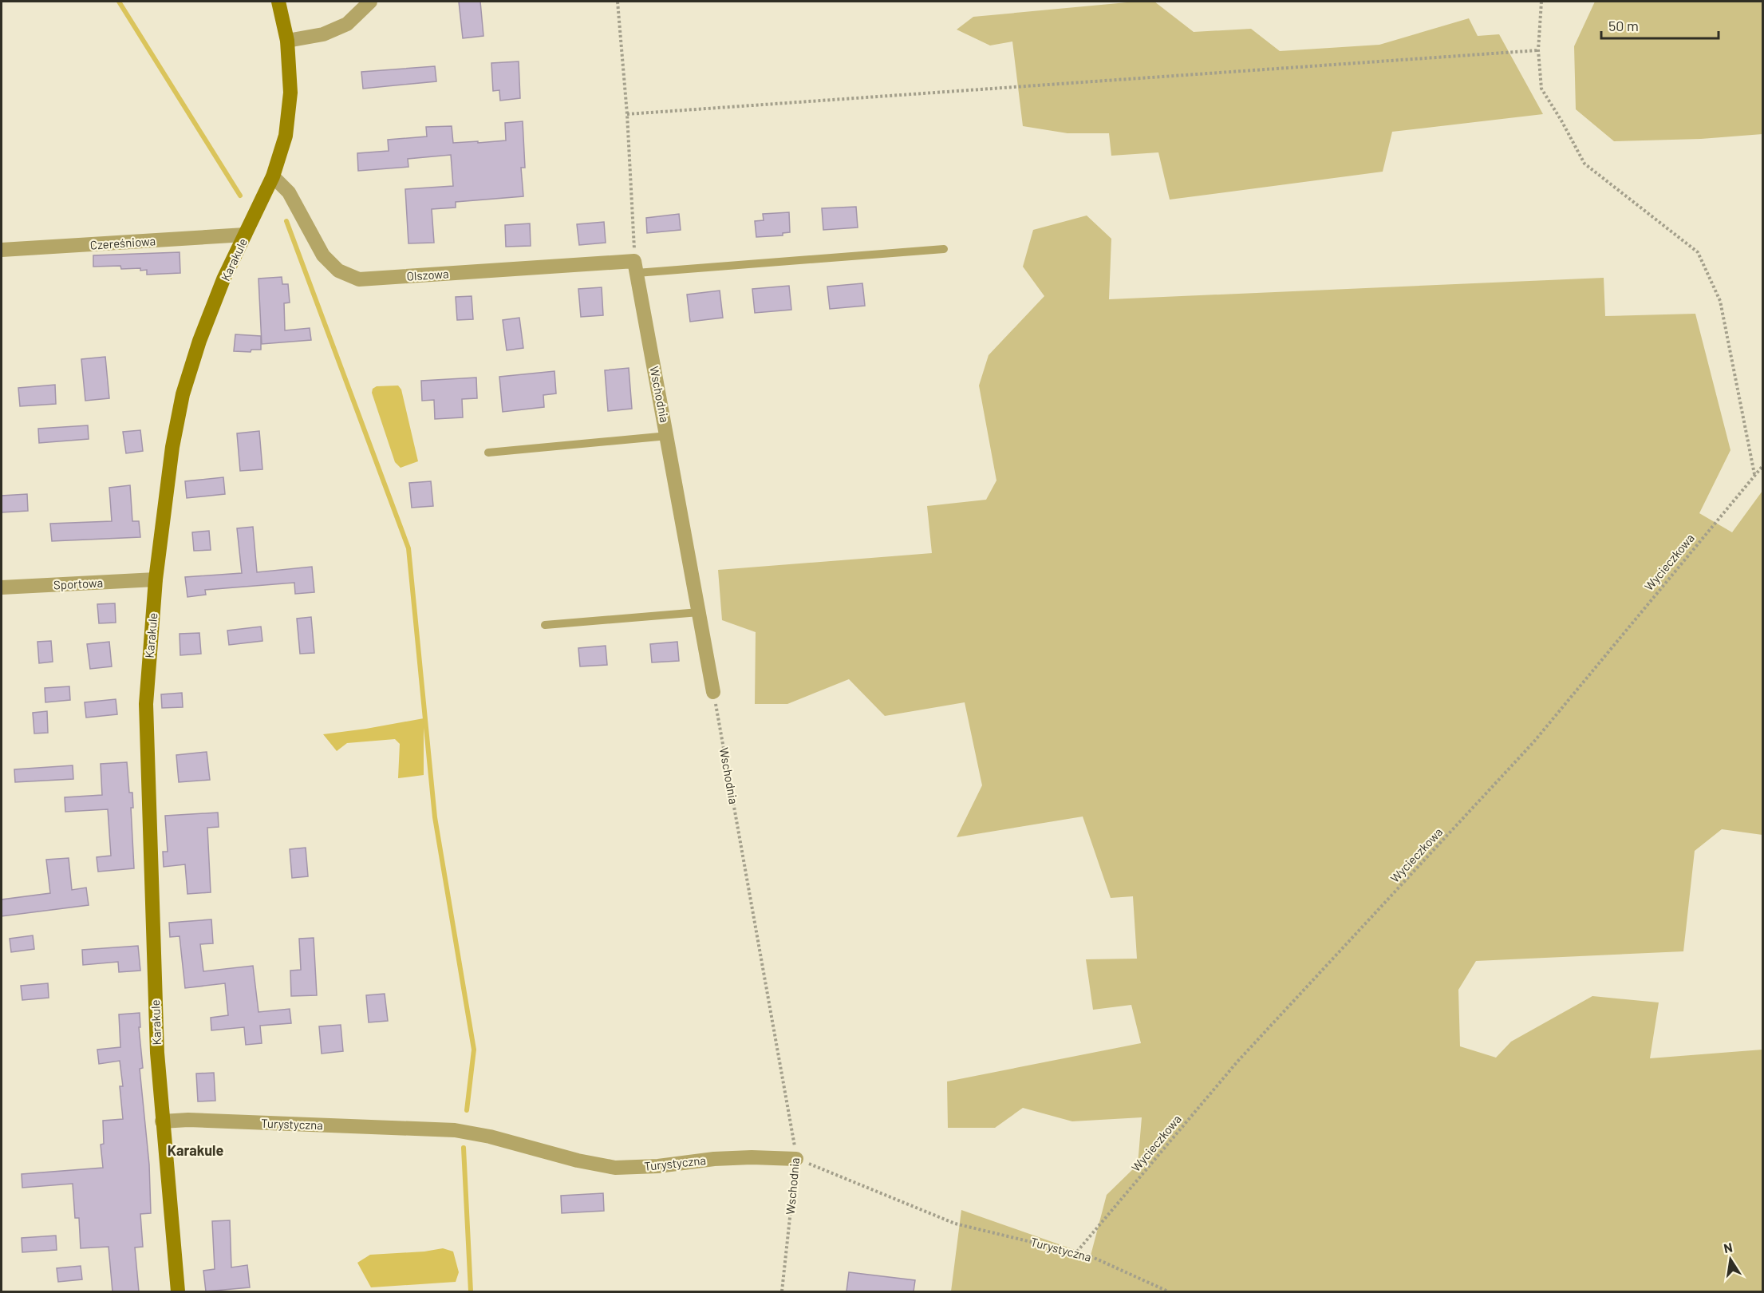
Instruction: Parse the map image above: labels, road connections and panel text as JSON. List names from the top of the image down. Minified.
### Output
{"streets":{"street":["Czereśniowa","Karakule","Olszowa","Wschodnia","Sportowa","Turystyczna"],"path":["Wycieczkowa"]},"crossings":[["Czereśniowa","Karakule"],["Karakule","Olszowa"],["Karakule","Sportowa"],["Karakule","Turystyczna"],["Olszowa","Wschodnia"],["Wschodnia","Turystyczna"],["Wycieczkowa","Turystyczna"]],"districts":["Karakule"],"scale_bar":"50 m","north":"top"}
